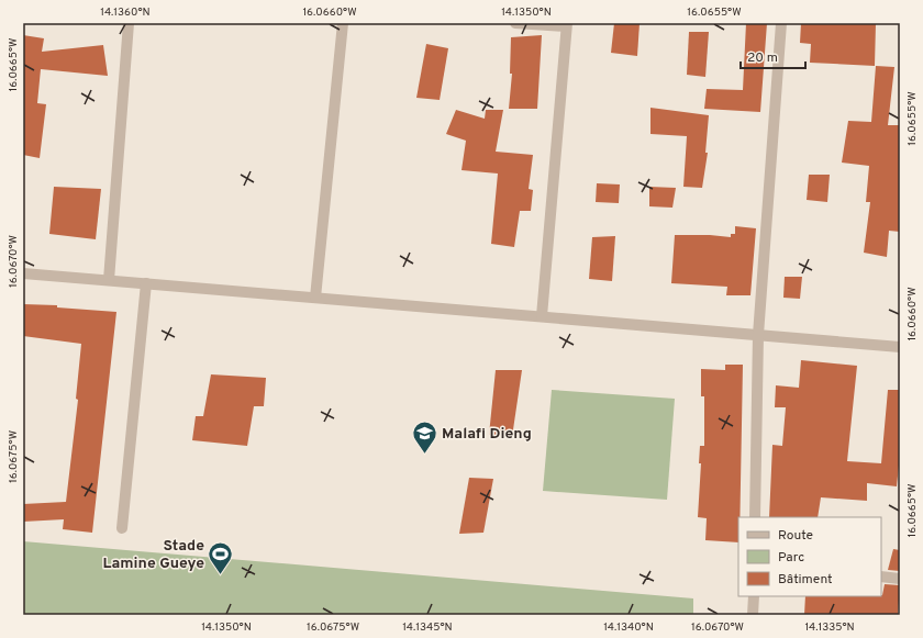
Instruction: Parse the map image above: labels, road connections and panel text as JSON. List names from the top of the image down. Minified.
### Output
{"places":{"school or university":["Malafi Dieng"],"sports":["Stade Lamine Gueye"]},"legend":["Route","Parc","Bâtiment"],"scale_bar":"20 m","coordinates":["14.1360°N","16.0660°W","14.1350°N","16.0655°W","16.0665°W","16.0670°W","16.0675°W","14.1345°N","14.1340°N","14.1335°N"]}
